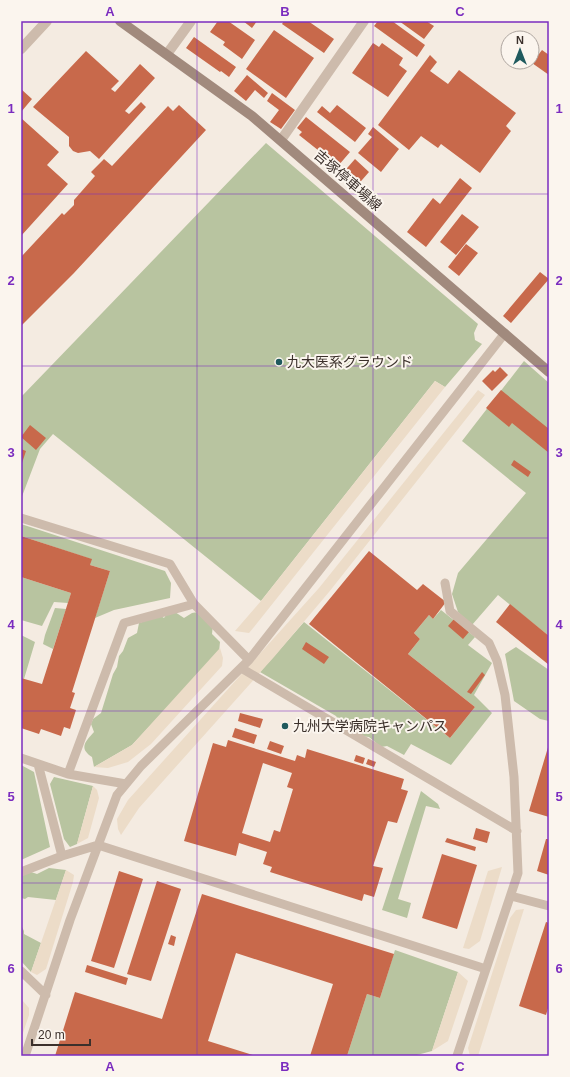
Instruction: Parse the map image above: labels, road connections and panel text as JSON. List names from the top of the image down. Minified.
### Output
{"streets":{"main road":["吉塚停車場線"]},"places":["九大医系グラウンド","九州大学病院キャンパス"],"scale_bar":"20 m","north":"top","grid":{"columns":["A","B","C"],"rows":["1","2","3","4","5","6"]}}
